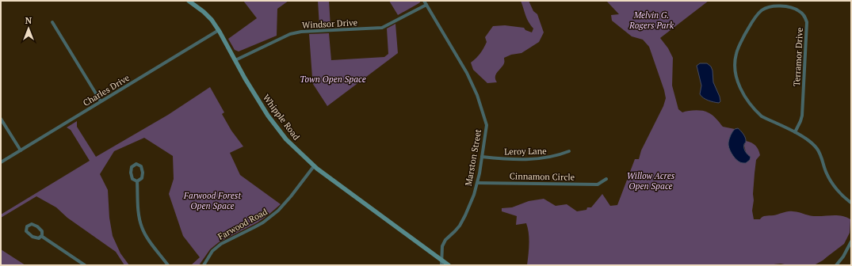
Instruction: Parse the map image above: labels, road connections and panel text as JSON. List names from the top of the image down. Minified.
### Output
{"streets":{"main road":["Whipple Road"],"street":["Windsor Drive","Terramor Drive","Charles Drive","Leroy Lane","Marston Street","Cinnamon Circle","Farwood Road"]},"crossings":[["Windsor Drive","Whipple Road"],["Windsor Drive","Marston Street"],["Charles Drive","Whipple Road"],["Whipple Road","Marston Street"],["Whipple Road","Farwood Road"],["Leroy Lane","Marston Street"],["Marston Street","Cinnamon Circle"]],"parks":["Melvin G. Rogers Park","Town Open Space","Willow Acres Open Space","Farwood Forest Open Space"],"north":"top"}
